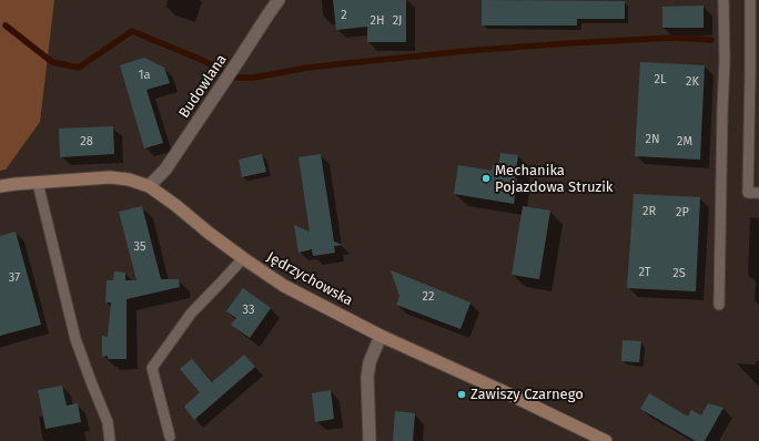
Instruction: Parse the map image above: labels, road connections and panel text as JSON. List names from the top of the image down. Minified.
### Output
{"streets":{"main road":["Jędrzychowska"],"street":["Budowlana"]},"crossings":[["Budowlana","Jędrzychowska"]],"places":["Mechanika Pojazdowa Struzik","Zawiszy Czarnego"],"house_numbers":["2","2H","2J","1a","2L","2K","2N","28","2M","2R","2P","35","2T","2S","37","22","33"]}
